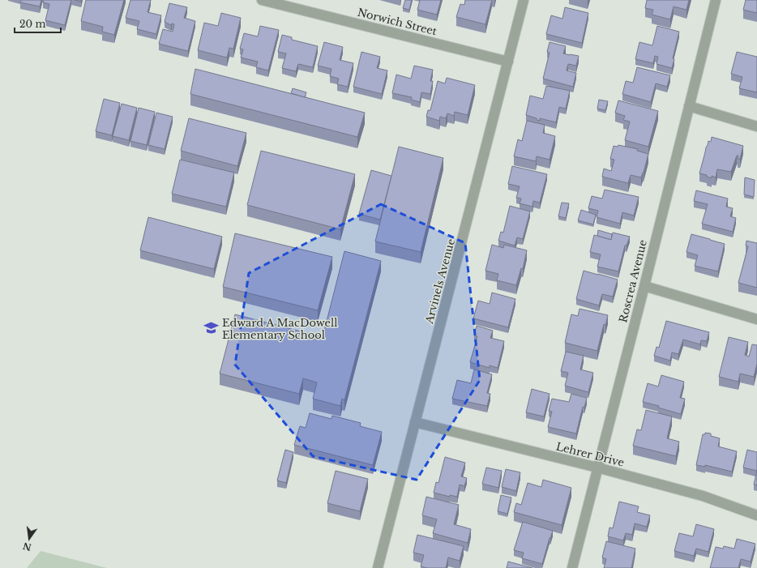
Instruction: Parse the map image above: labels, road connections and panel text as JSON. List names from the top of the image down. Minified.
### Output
{"streets":{"street":["Norwich Street","Arvinels Avenue","Roscrea Avenue","Lehrer Drive"]},"crossings":[["Norwich Street","Arvinels Avenue"],["Arvinels Avenue","Lehrer Drive"],["Roscrea Avenue","Lehrer Drive"]],"places":{"school or university":["Edward A MacDowell Elementary School"]},"scale_bar":"20 m","north":"bottom"}
